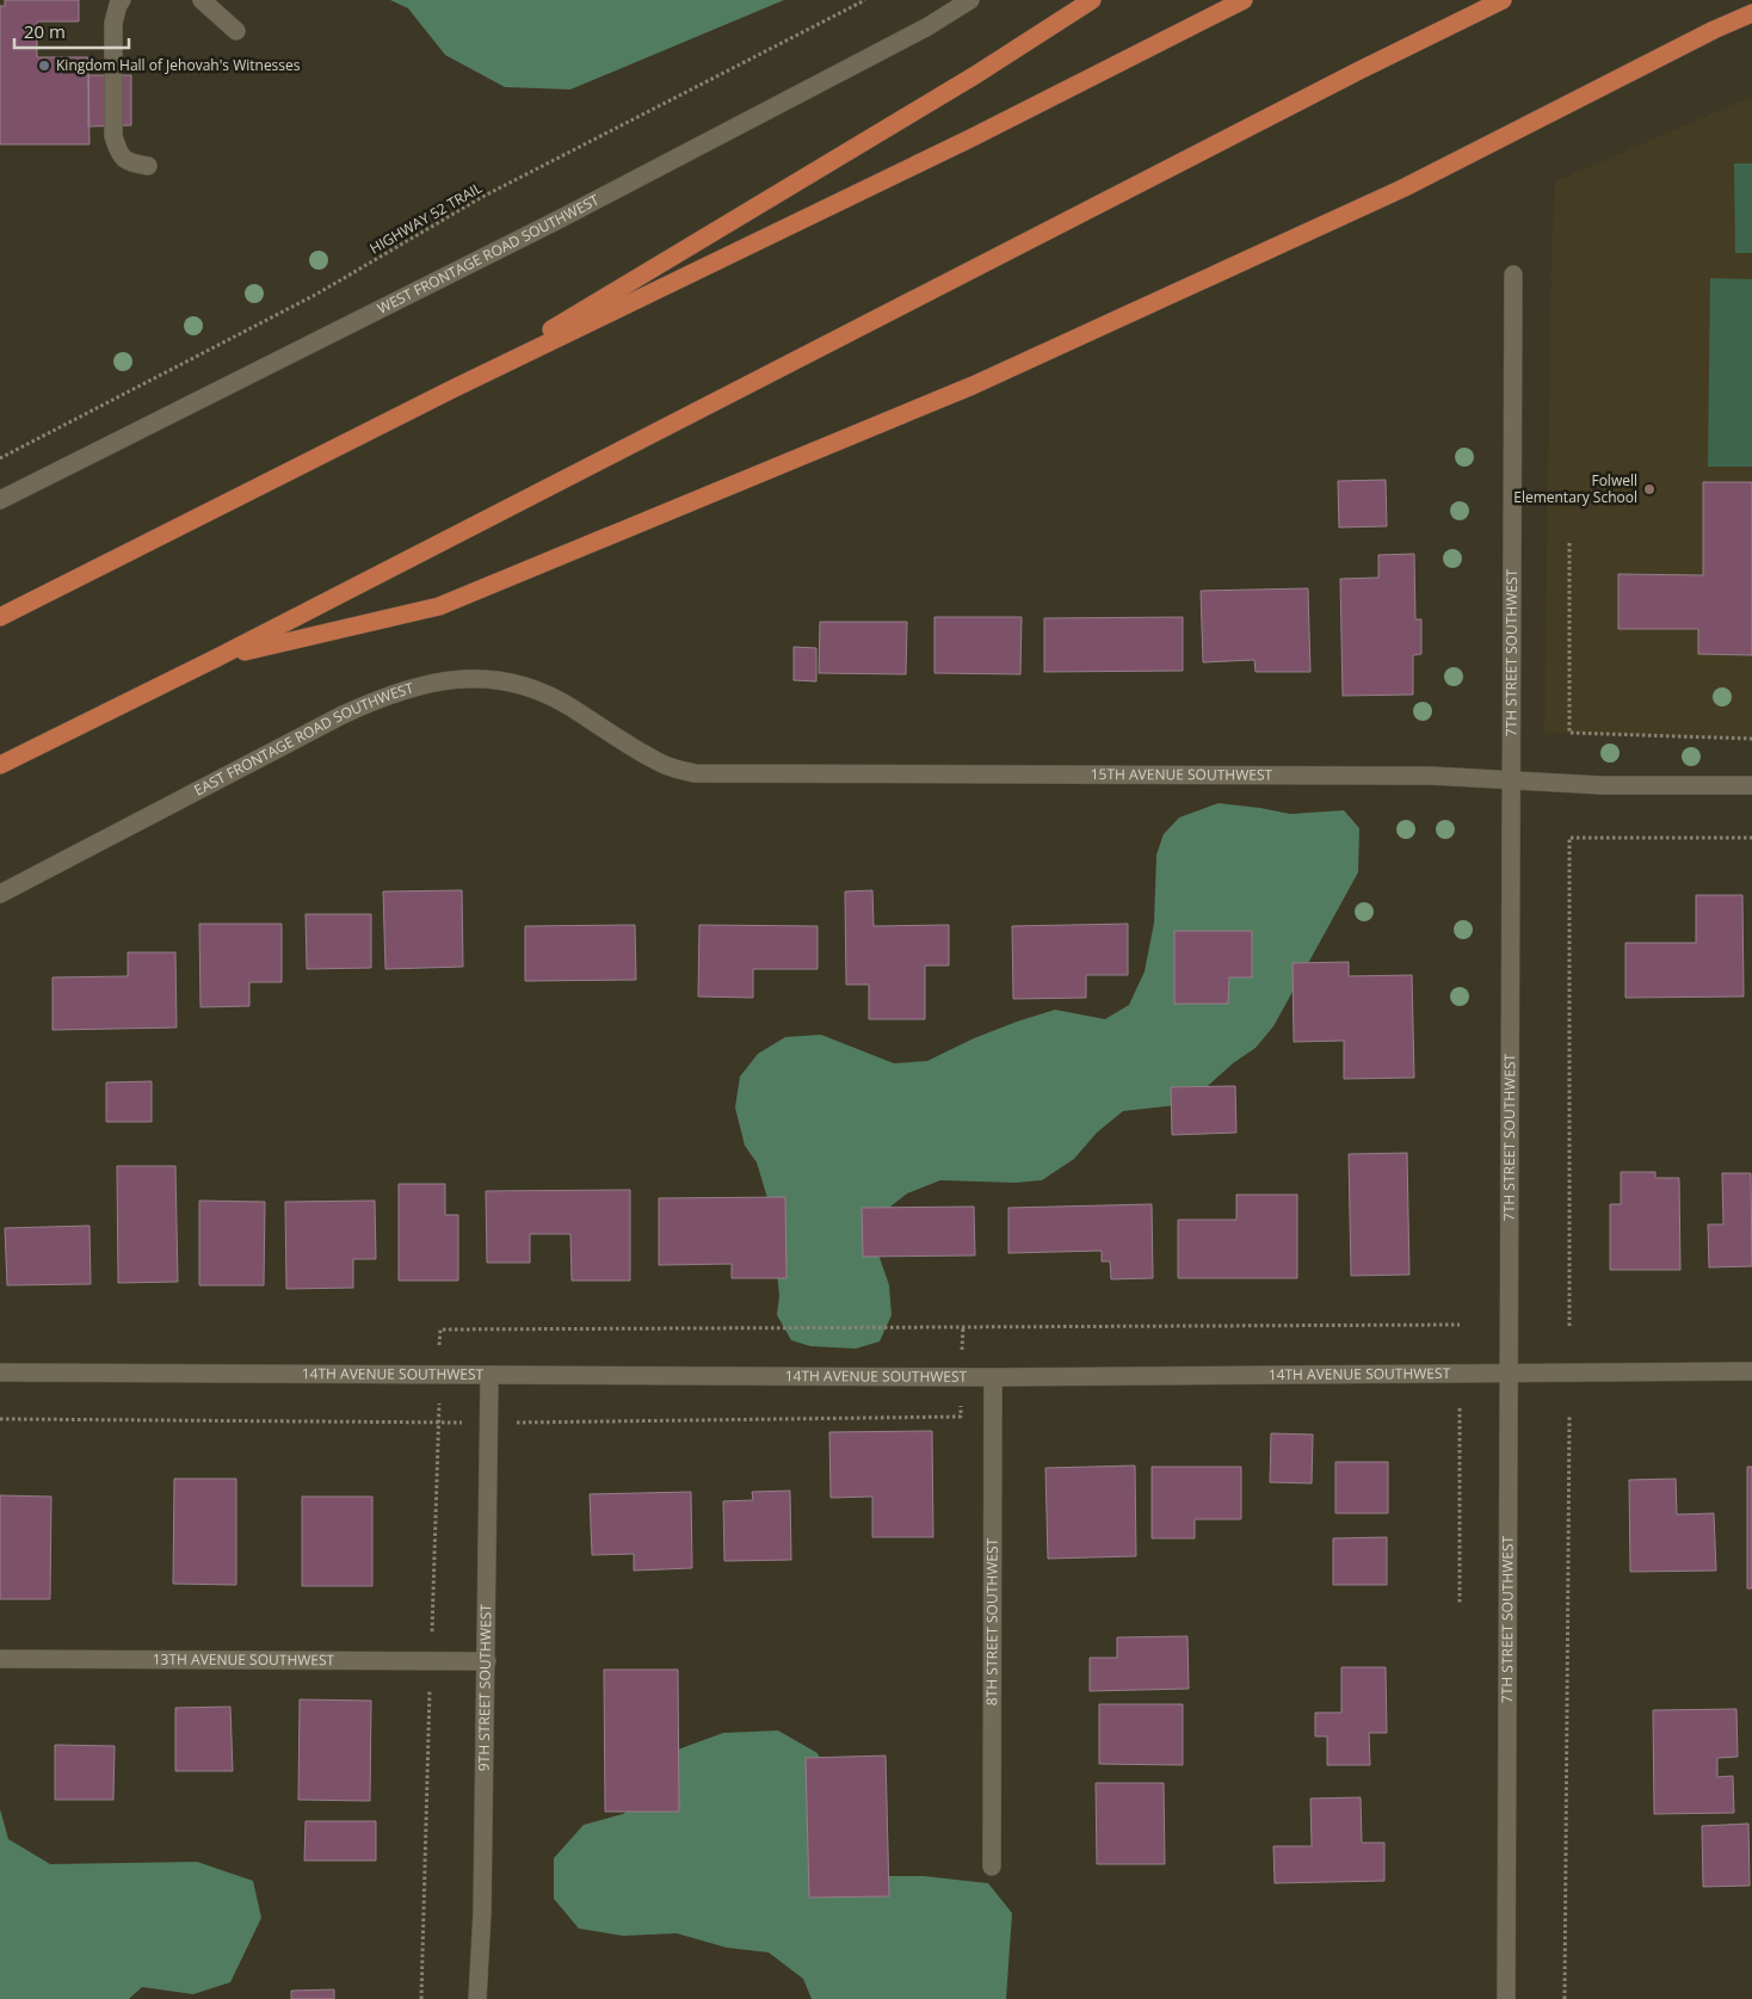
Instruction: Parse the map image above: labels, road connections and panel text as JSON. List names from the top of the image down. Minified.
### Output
{"streets":{"street":["WEST FRONTAGE ROAD SOUTHWEST","7TH STREET SOUTHWEST","EAST FRONTAGE ROAD SOUTHWEST","15TH AVENUE SOUTHWEST","14TH AVENUE SOUTHWEST","8TH STREET SOUTHWEST","13TH AVENUE SOUTHWEST","9TH STREET SOUTHWEST"],"path":["HIGHWAY 52 TRAIL"]},"crossings":[["7TH STREET SOUTHWEST","15TH AVENUE SOUTHWEST"],["7TH STREET SOUTHWEST","14TH AVENUE SOUTHWEST"],["EAST FRONTAGE ROAD SOUTHWEST","15TH AVENUE SOUTHWEST"],["14TH AVENUE SOUTHWEST","8TH STREET SOUTHWEST"],["14TH AVENUE SOUTHWEST","9TH STREET SOUTHWEST"],["13TH AVENUE SOUTHWEST","9TH STREET SOUTHWEST"]],"places":["Kingdom Hall of Jehovah's Witnesses","Folwell Elementary School"],"scale_bar":"20 m"}
